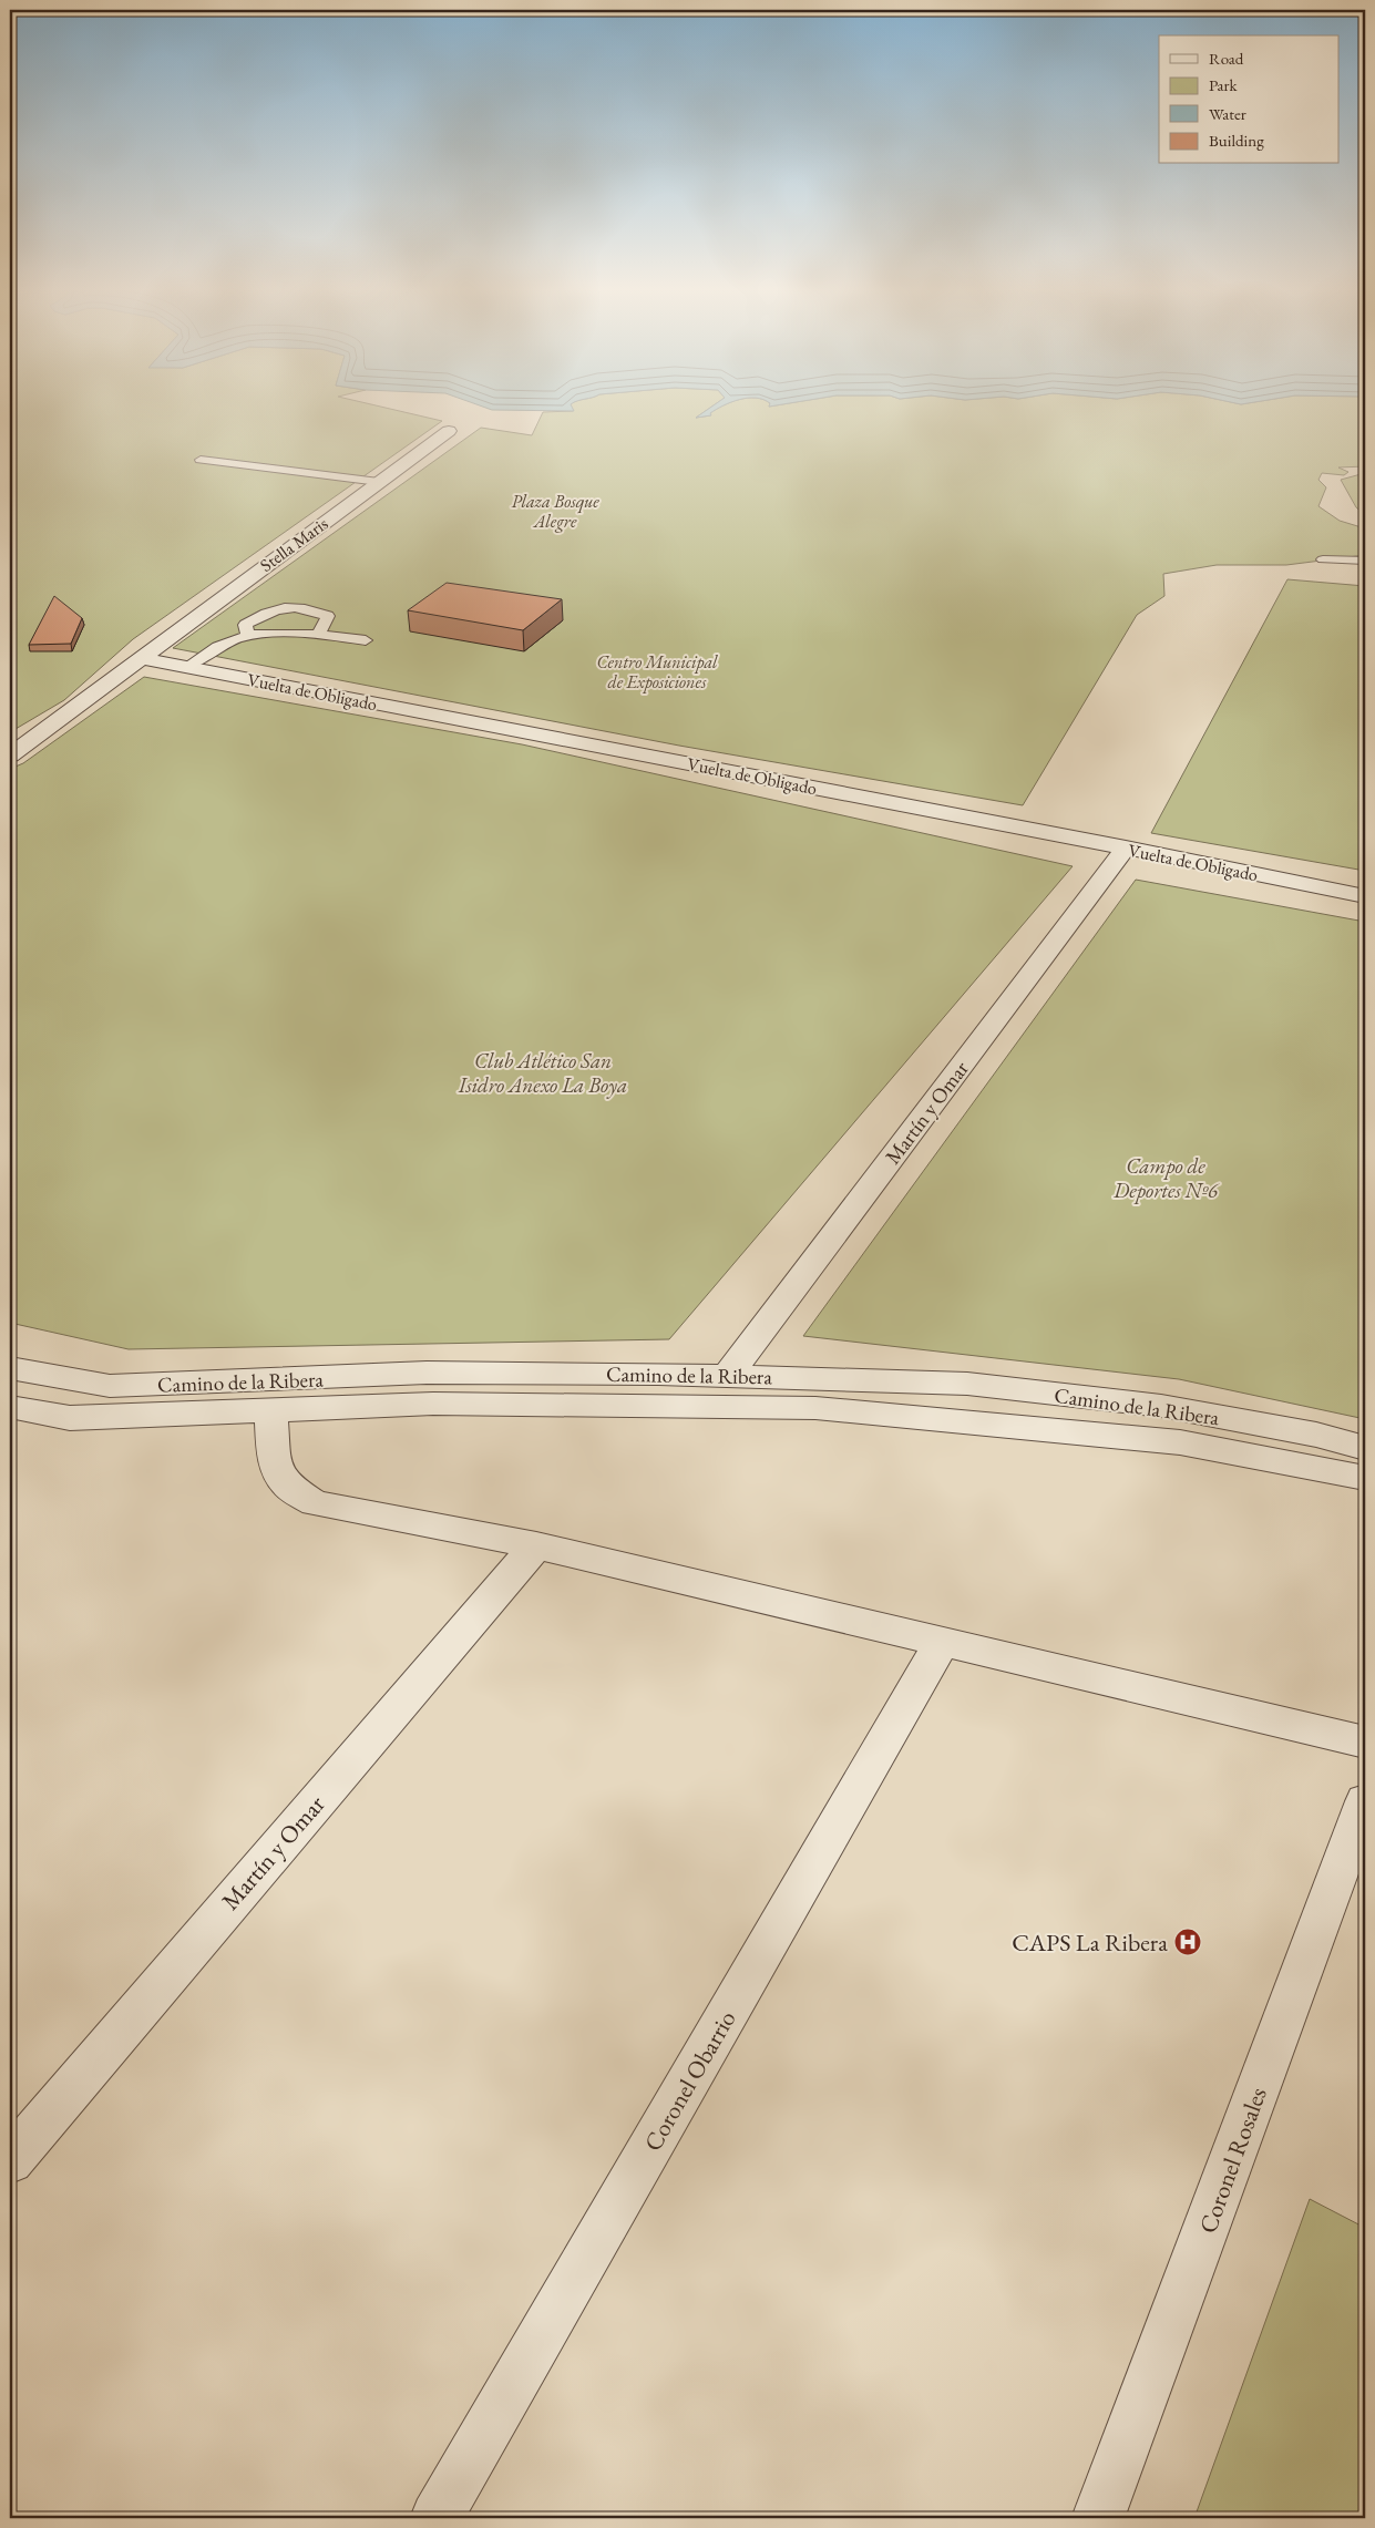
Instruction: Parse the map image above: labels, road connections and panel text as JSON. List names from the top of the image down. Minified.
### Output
{"streets":{"street":["Stella Maris","Vuelta de Obligado","Martín y Omar","Camino de la Ribera","Coronel Obarrio","Coronel Rosales"]},"crossings":[["Stella Maris","Vuelta de Obligado"],["Vuelta de Obligado","Martín y Omar"],["Martín y Omar","Camino de la Ribera"],["Camino de la Ribera","Coronel Obarrio"]],"parks":["Plaza Bosque Alegre","Centro Municipal de Exposiciones","Club Atlético San Isidro Anexo La Boya","Campo de Deportes Nº6"],"places":{"hospital":["CAPS La Ribera"]},"legend":["Road","Park","Water","Building"]}
